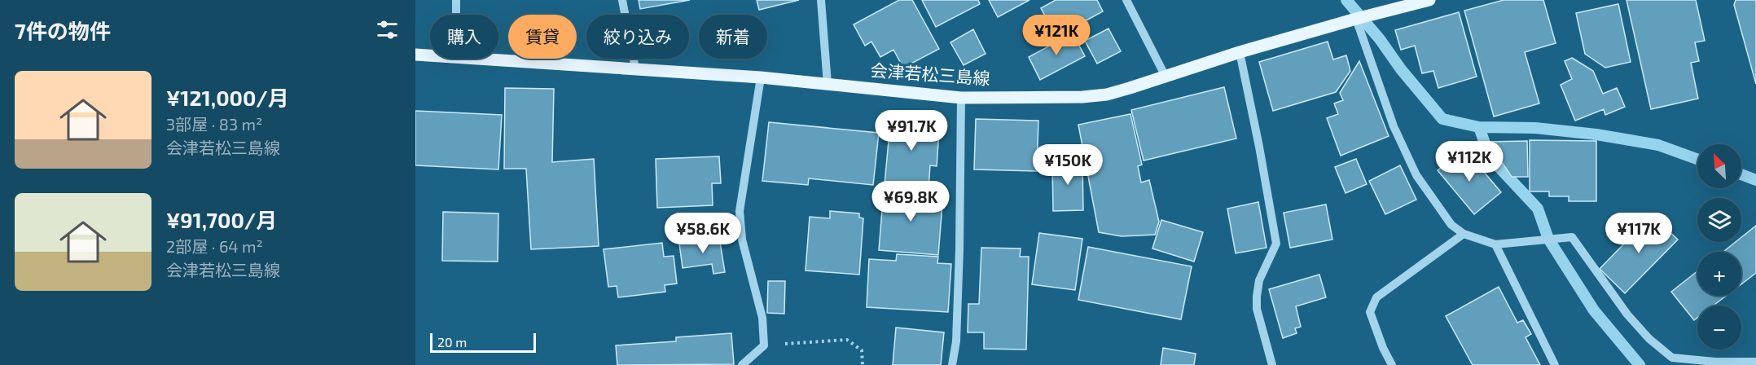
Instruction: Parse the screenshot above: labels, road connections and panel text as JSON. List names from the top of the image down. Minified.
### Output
{"streets":{"main road":["会津若松三島線"]},"scale_bar":"20 m","north":"top left","page":{"heading":"7件の物件","price":["¥121K","¥91.7K","¥112K","¥150K","¥69.8K","¥58.6K","¥117K"],"chip":["購入","賃貸","絞り込み","新着"],"list":[{"name":"¥121,000/月","note":"3部屋 · 83 m² · 会津若松三島線"},{"name":"¥91,700/月","note":"2部屋 · 64 m² · 会津若松三島線"}],"map_buttons":["+","−"],"scale":"20 m"}}
